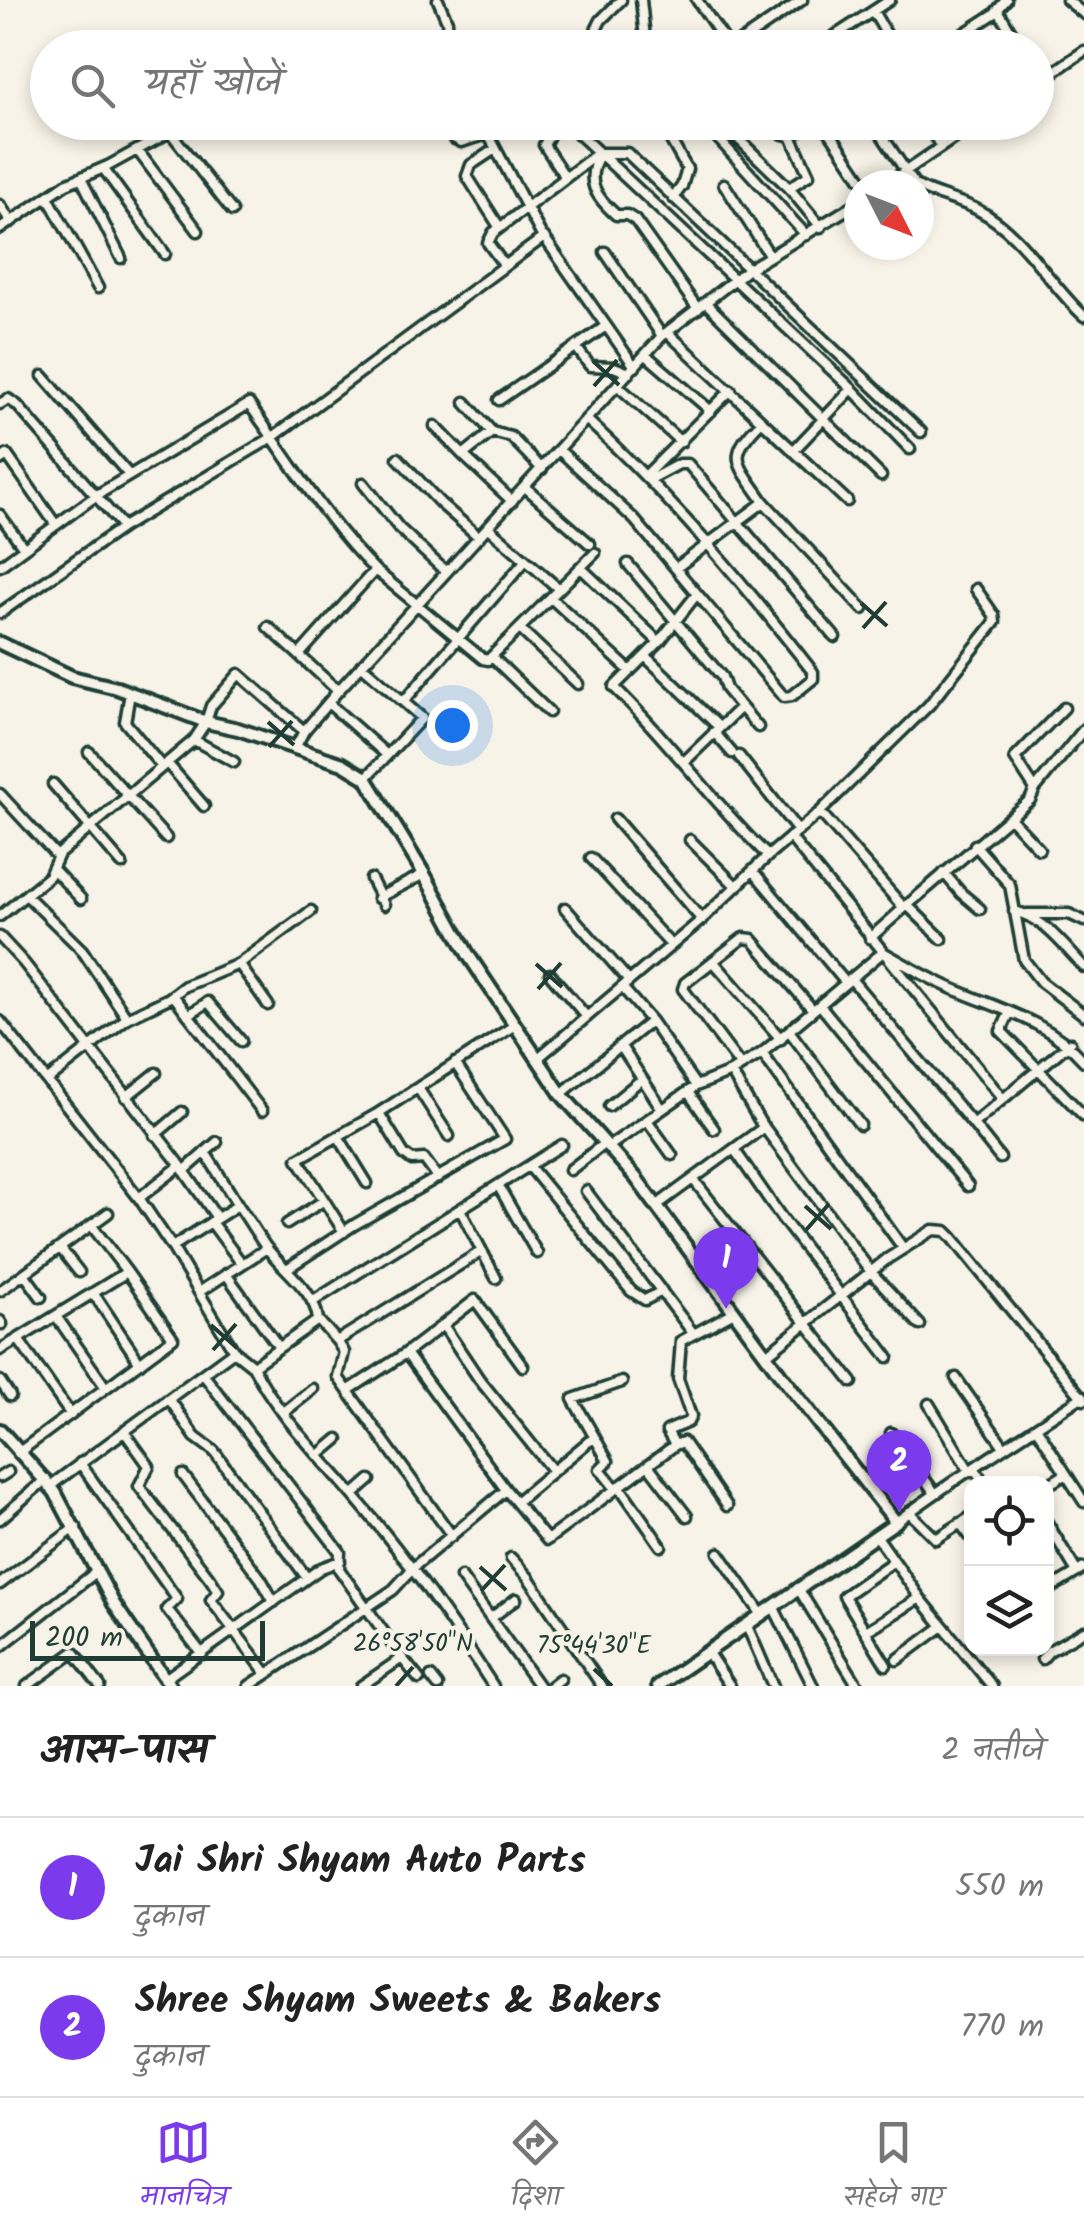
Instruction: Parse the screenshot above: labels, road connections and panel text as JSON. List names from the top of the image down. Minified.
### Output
{"scale_bar":"200 m","north":"bottom right","page":{"search":"यहाँ खोजें","pins":["1","2"],"scale":"200 m","heading":["आस-पास","2 नतीजे"],"list":[{"mark":"1","name":"Jai Shri Shyam Auto Parts","note":"दुकान","value":"550 m"},{"mark":"2","name":"Shree Shyam Sweets & Bakers","note":"दुकान","value":"770 m"}],"nav":["मानचित्र","दिशा","सहेजे गए"]},"coordinates":["26°58'50\"N","75°44'30\"E"]}
